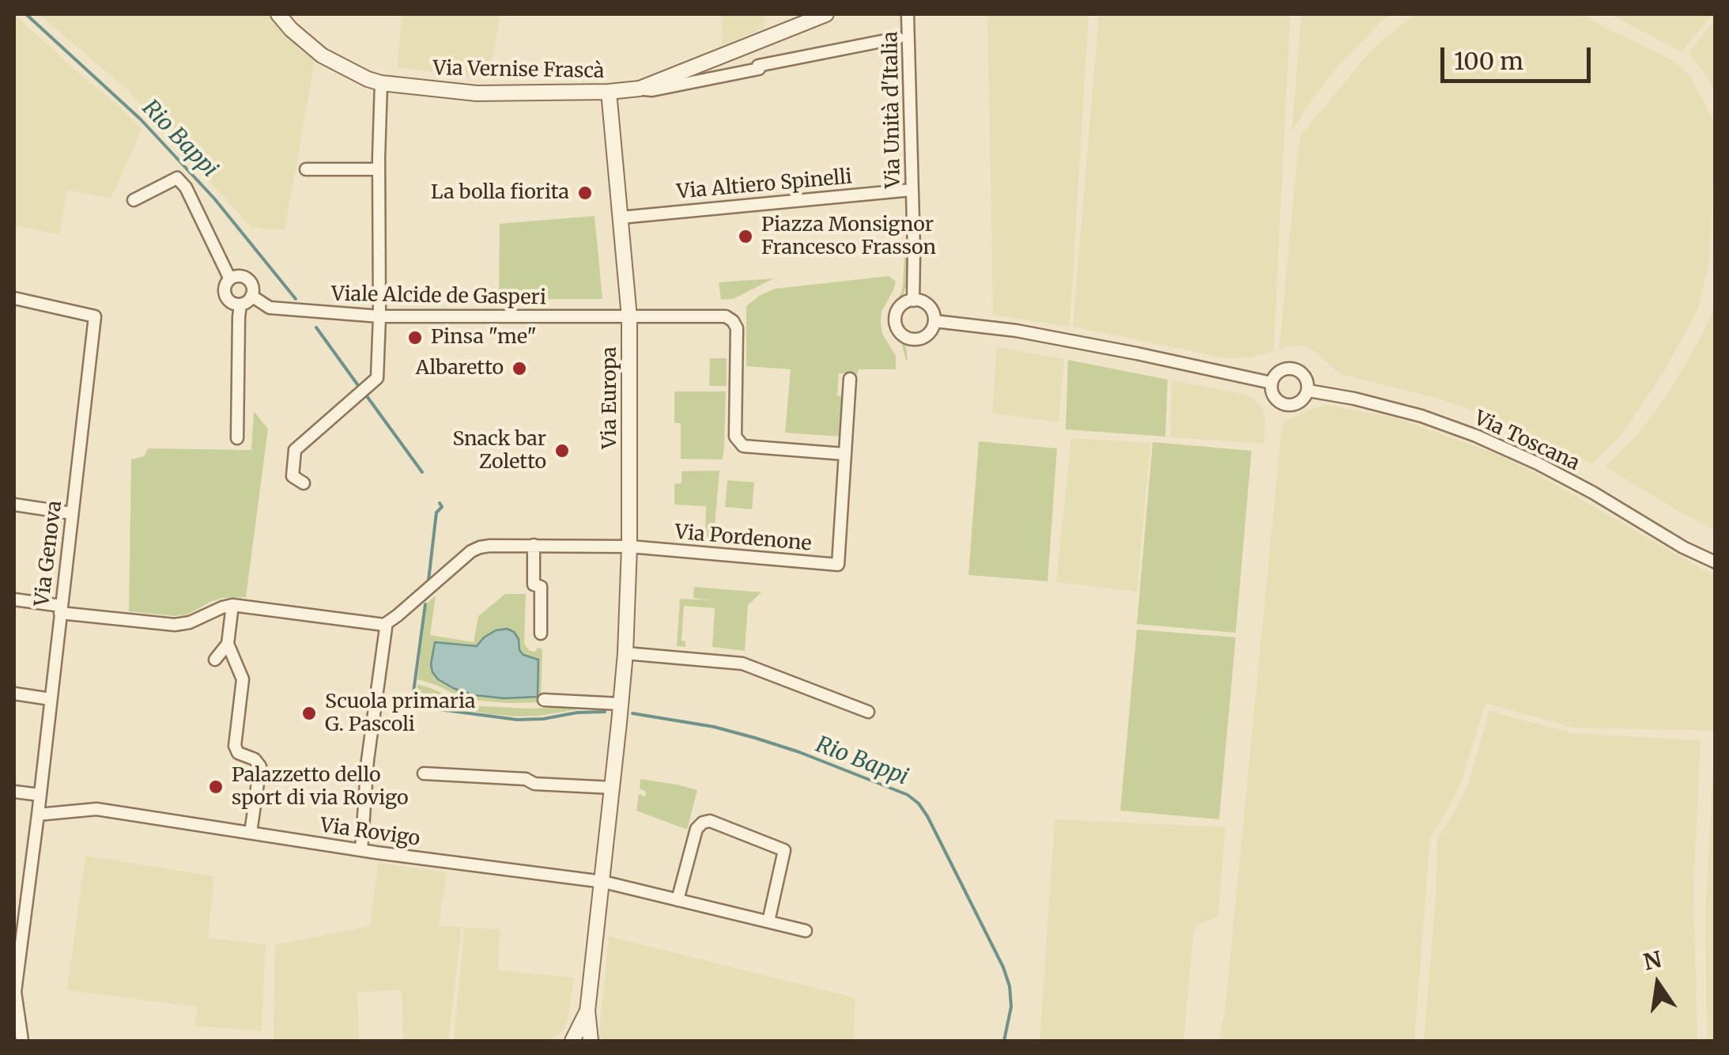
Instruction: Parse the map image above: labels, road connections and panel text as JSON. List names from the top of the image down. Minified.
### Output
{"streets":{"street":["Via Vernise Frascà","Via Unità d'Italia","Via Altiero Spinelli","Viale Alcide de Gasperi","Via Europa","Via Toscana","Via Pordenone","Via Genova","Via Rovigo"]},"crossings":[["Via Vernise Frascà","Via Europa"],["Via Unità d'Italia","Via Altiero Spinelli"],["Via Unità d'Italia","Via Toscana"],["Via Altiero Spinelli","Via Europa"],["Viale Alcide de Gasperi","Via Europa"],["Via Europa","Via Pordenone"],["Via Europa","Via Rovigo"],["Via Genova","Via Rovigo"]],"water":["Rio Bappi"],"places":["La bolla fiorita","Piazza Monsignor Francesco Frasson","Pinsa \"me\"","Albaretto","Snack bar Zoletto","Scuola primaria G. Pascoli","Palazzetto dello sport di via Rovigo"],"scale_bar":"100 m","north":"top"}
